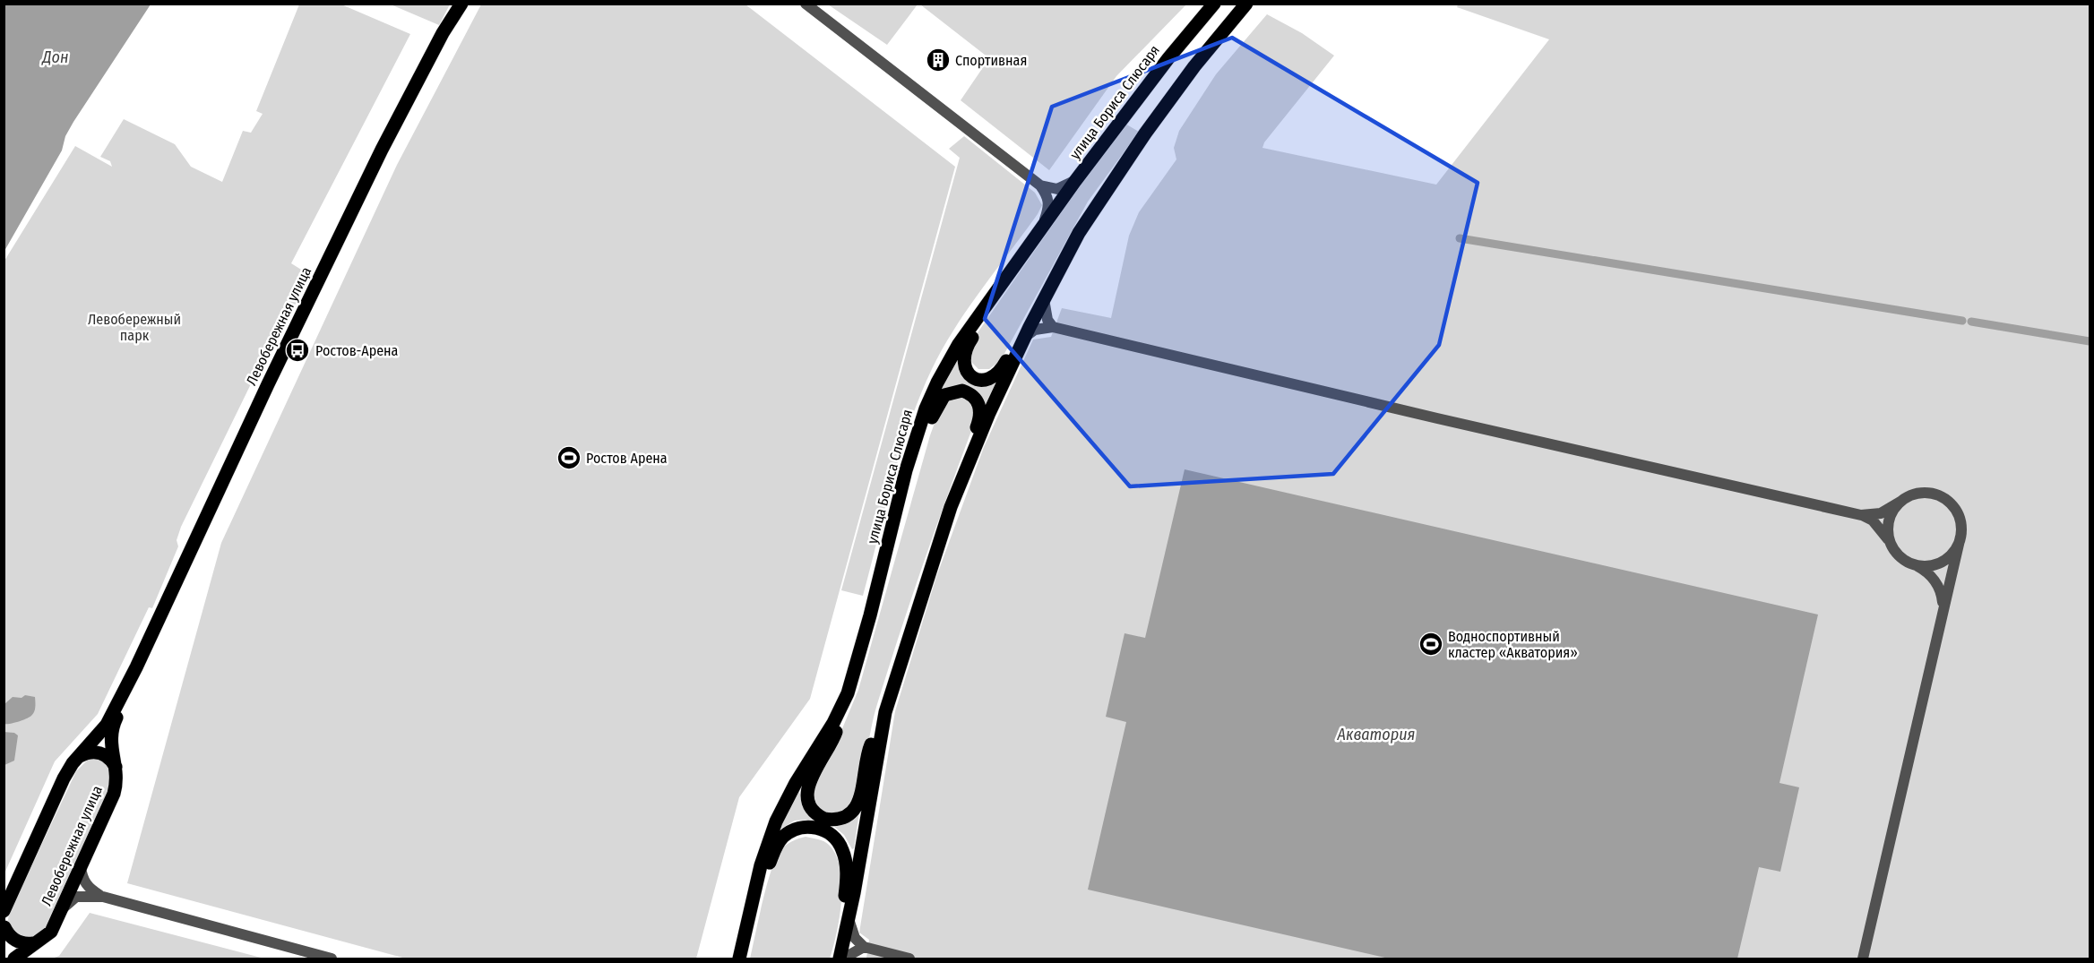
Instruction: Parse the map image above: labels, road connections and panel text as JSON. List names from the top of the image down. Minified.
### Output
{"streets":{"main road":["улица Бориса Слюсаря","Левобережная улица"]},"water":["Дон","Акватория"],"parks":["Левобережный парк"],"places":{"building":["Спортивная"],"bus stop":["Ростов-Арена"],"sports":["Ростов Арена","Водноспортивный кластер «Акватория»"]}}
